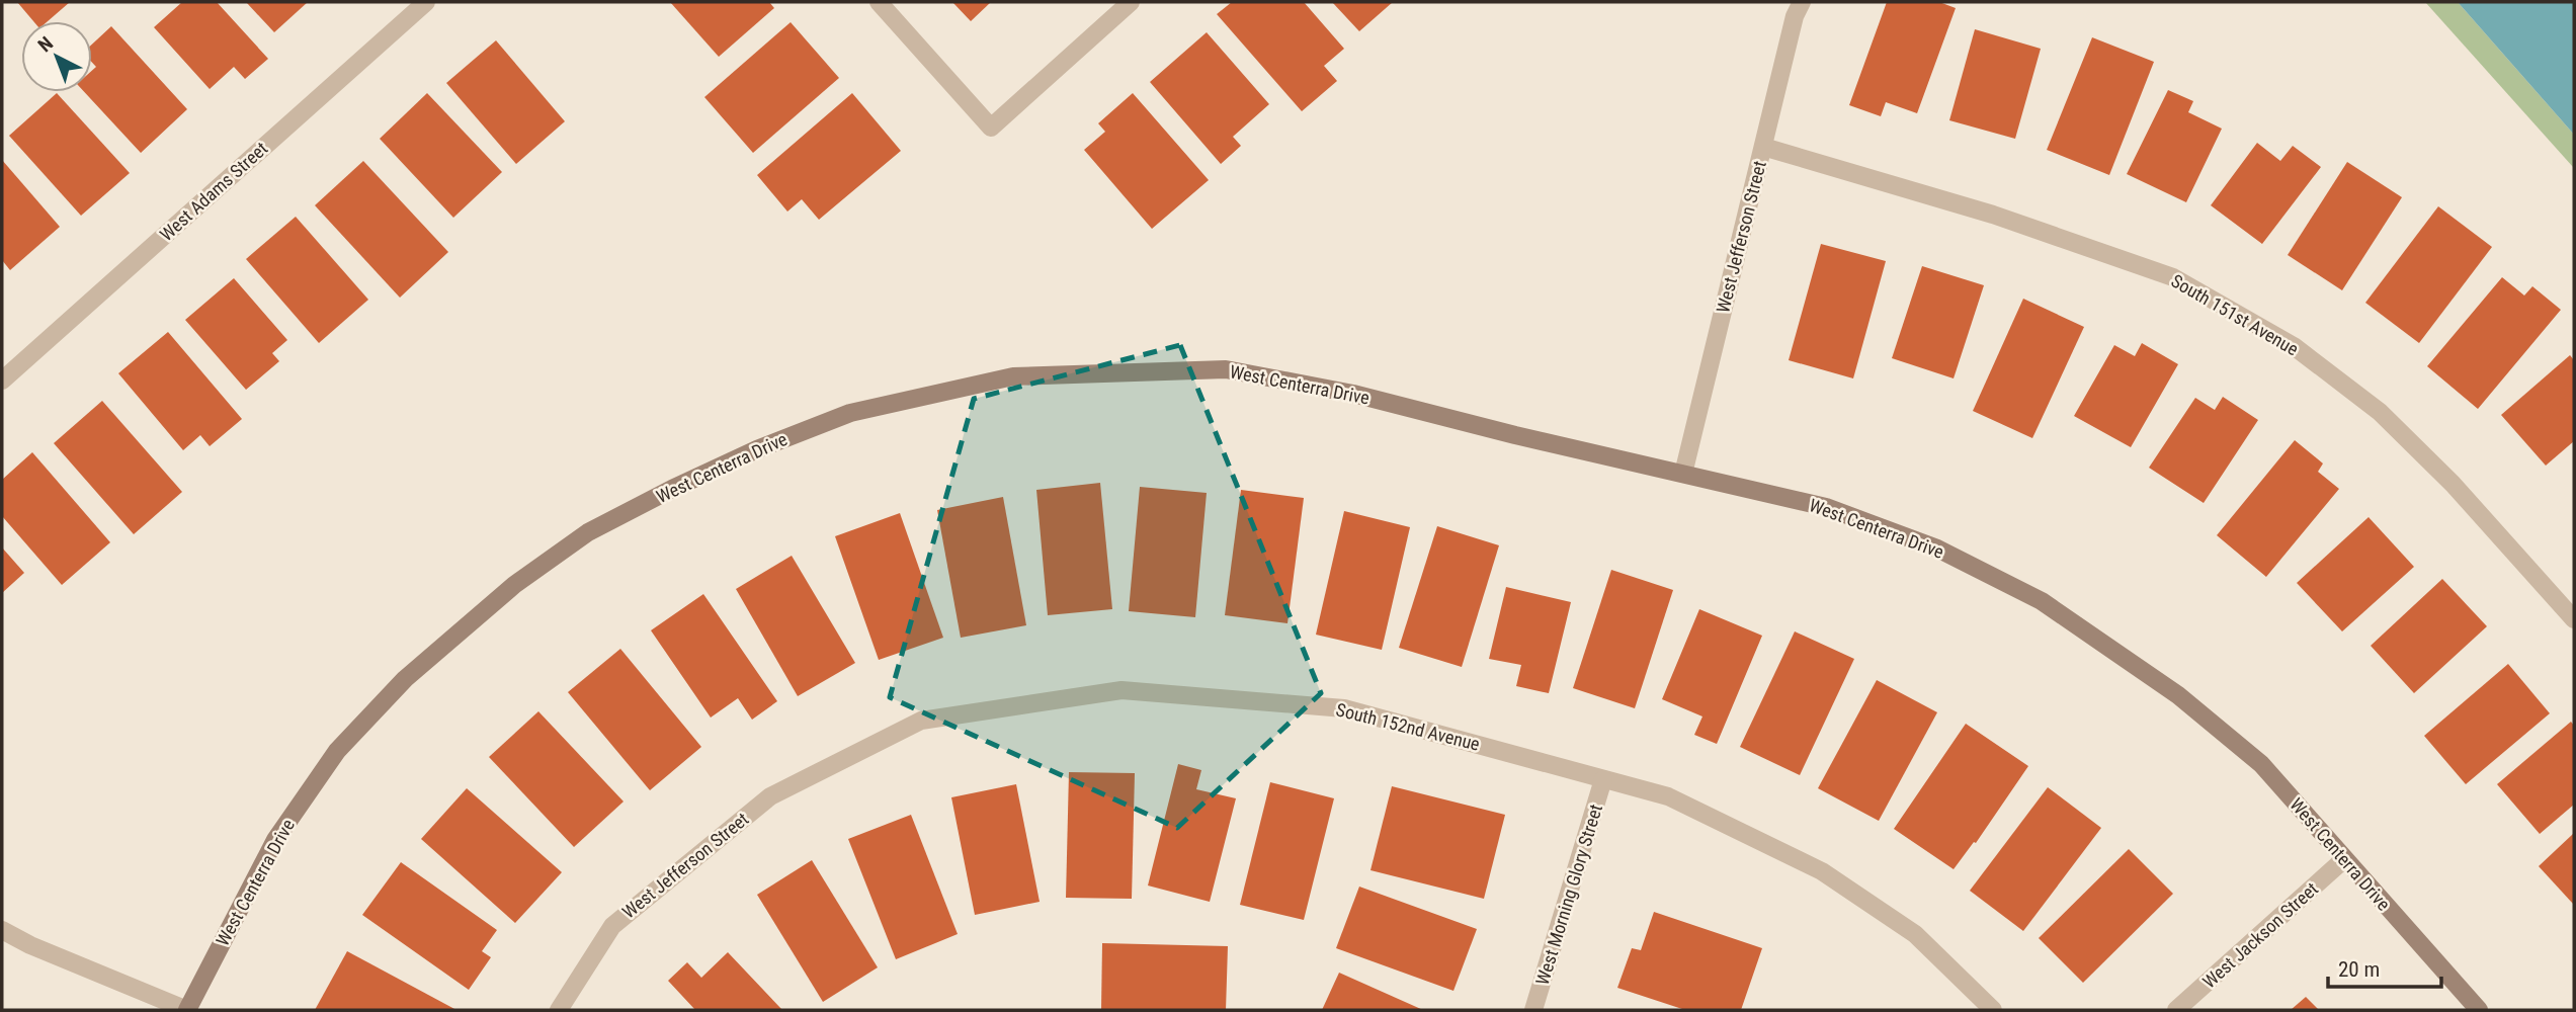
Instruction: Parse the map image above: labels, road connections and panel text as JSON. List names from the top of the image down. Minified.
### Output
{"streets":{"street":["West Adams Street","West Jefferson Street","South 151st Avenue","West Centerra Drive","South 152nd Avenue","West Morning Glory Street","West Jackson Street"]},"crossings":[["West Jefferson Street","South 151st Avenue"],["West Jefferson Street","West Centerra Drive"],["West Jefferson Street","South 152nd Avenue"],["West Centerra Drive","West Jackson Street"],["South 152nd Avenue","West Morning Glory Street"]],"scale_bar":"20 m","north":"top left"}
